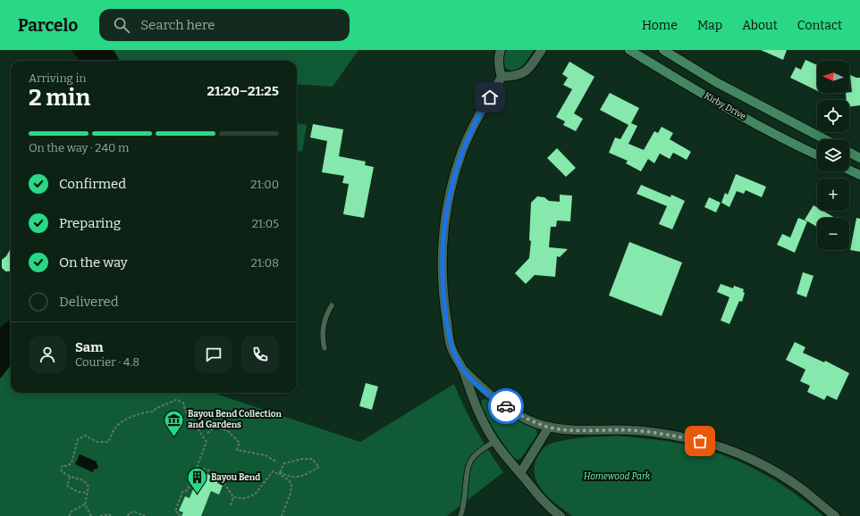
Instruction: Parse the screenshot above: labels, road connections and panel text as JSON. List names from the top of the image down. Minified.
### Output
{"streets":{"main road":["Kirby Drive"]},"parks":["Homewood Park"],"places":{"museum":["Bayou Bend Collection and Gardens"],"building":["Bayou Bend"]},"north":"left","page":{"header":"Parcelo","search":"Search here","nav":["Home","Map","About","Contact"],"map_buttons":["+","−"],"heading":["2 min","Arriving in","21:20–21:25"],"panel":["Sam","Courier · 4.8"],"bar":"On the way · 240 m","list":[["Confirmed","21:00"],["Preparing","21:05"],["On the way","21:08"],"Delivered"]}}
